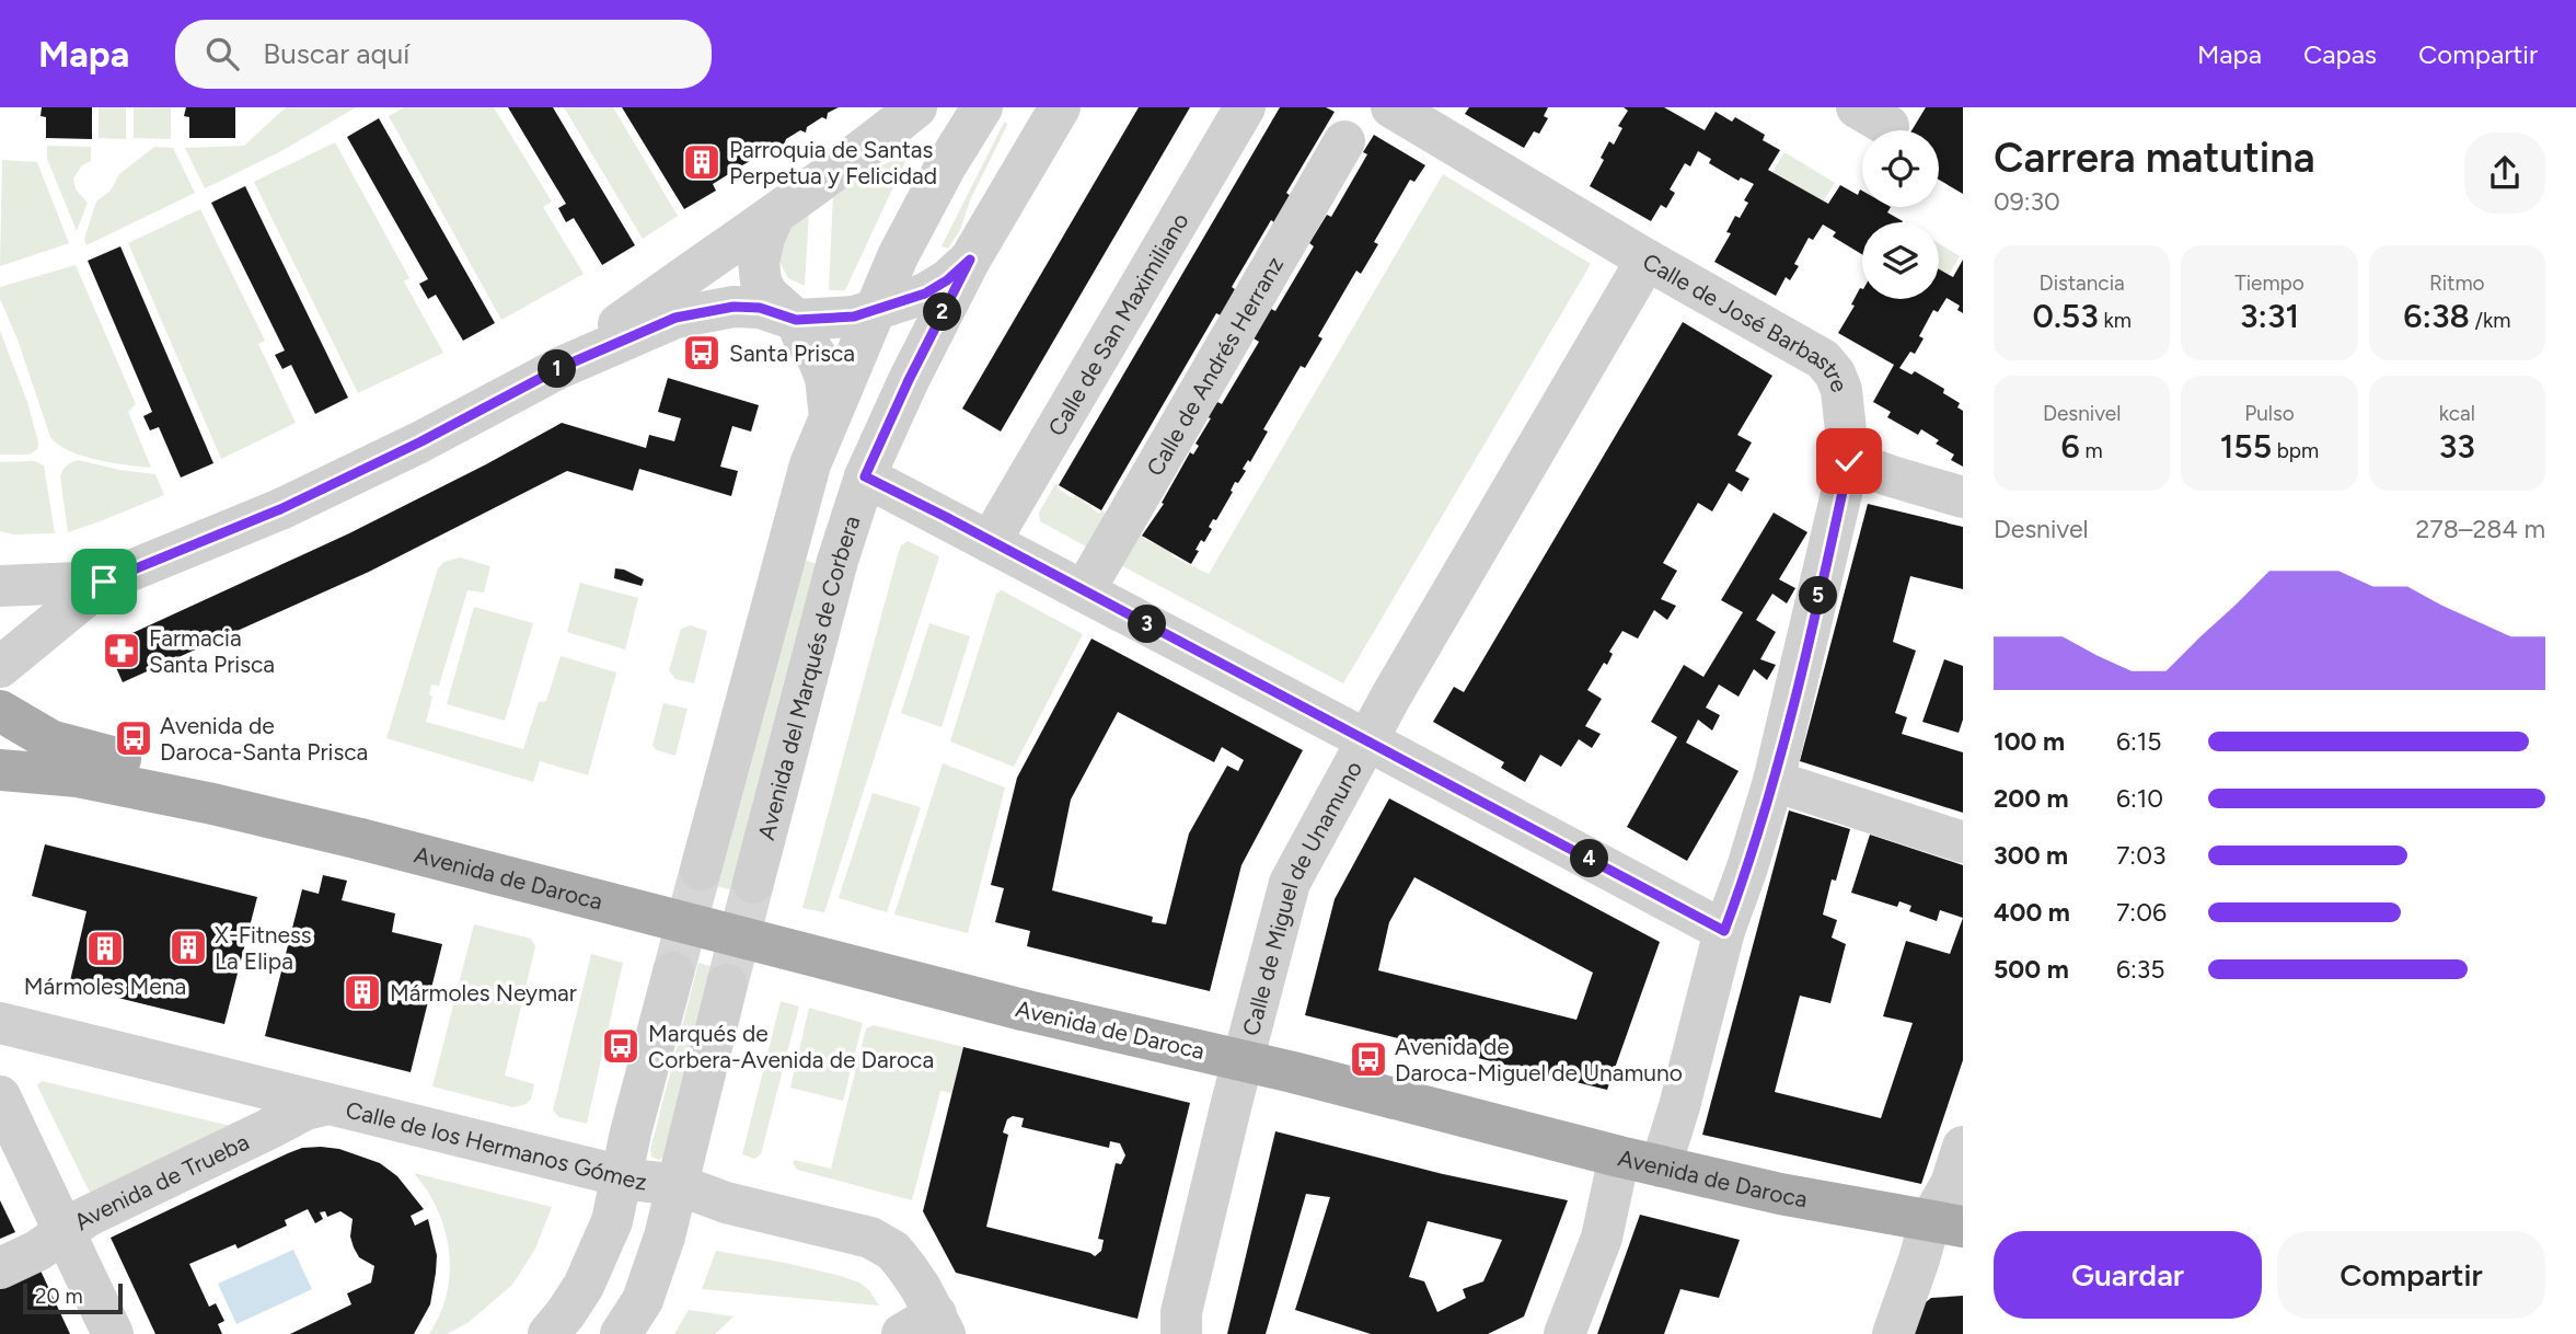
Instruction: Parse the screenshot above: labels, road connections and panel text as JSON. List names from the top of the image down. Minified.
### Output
{"streets":{"main road":["Avenida de Daroca"],"street":["Calle de San Maximiliano","Calle de José Barbastre","Calle de Andrés Herranz","Avenida del Marqués de Corbera","Calle de Miguel de Unamuno","Calle de los Hermanos Gómez","Avenida de Trueba"]},"crossings":[["Calle de José Barbastre","Avenida de Daroca"],["Calle de José Barbastre","Calle de Miguel de Unamuno"],["Avenida de Daroca","Calle de Miguel de Unamuno"],["Calle de los Hermanos Gómez","Avenida de Trueba"]],"places":{"building":["Parroquia de Santas Perpetua y Felicidad","X-Fitness La Elipa","Mármoles Mena","Mármoles Neymar"],"bus stop":["Santa Prisca","Avenida de Daroca-Santa Prisca","Marqués de Corbera-Avenida de Daroca","Avenida de Daroca-Miguel de Unamuno"],"pharmacy":["Farmacia Santa Prisca"]},"scale_bar":"20 m","page":{"header":"Mapa","search":"Buscar aquí","nav":["Mapa","Capas","Compartir"],"heading":["Carrera matutina","09:30"],"stats":[["Distancia","0.53 km"],["Tiempo","3:31"],["Ritmo","6:38 /km"],["Desnivel","6 m"],["Pulso","155 bpm"],["kcal","33"]],"pins":["2","1","5","3","4"],"chart":["Desnivel","278–284 m"],"list":[{"name":"100 m","note":"6:15"},{"name":"200 m","note":"6:10"},{"name":"300 m","note":"7:03"},{"name":"400 m","note":"7:06"},{"name":"500 m","note":"6:35"}],"buttons":["Guardar","Compartir"],"scale":"20 m"}}
